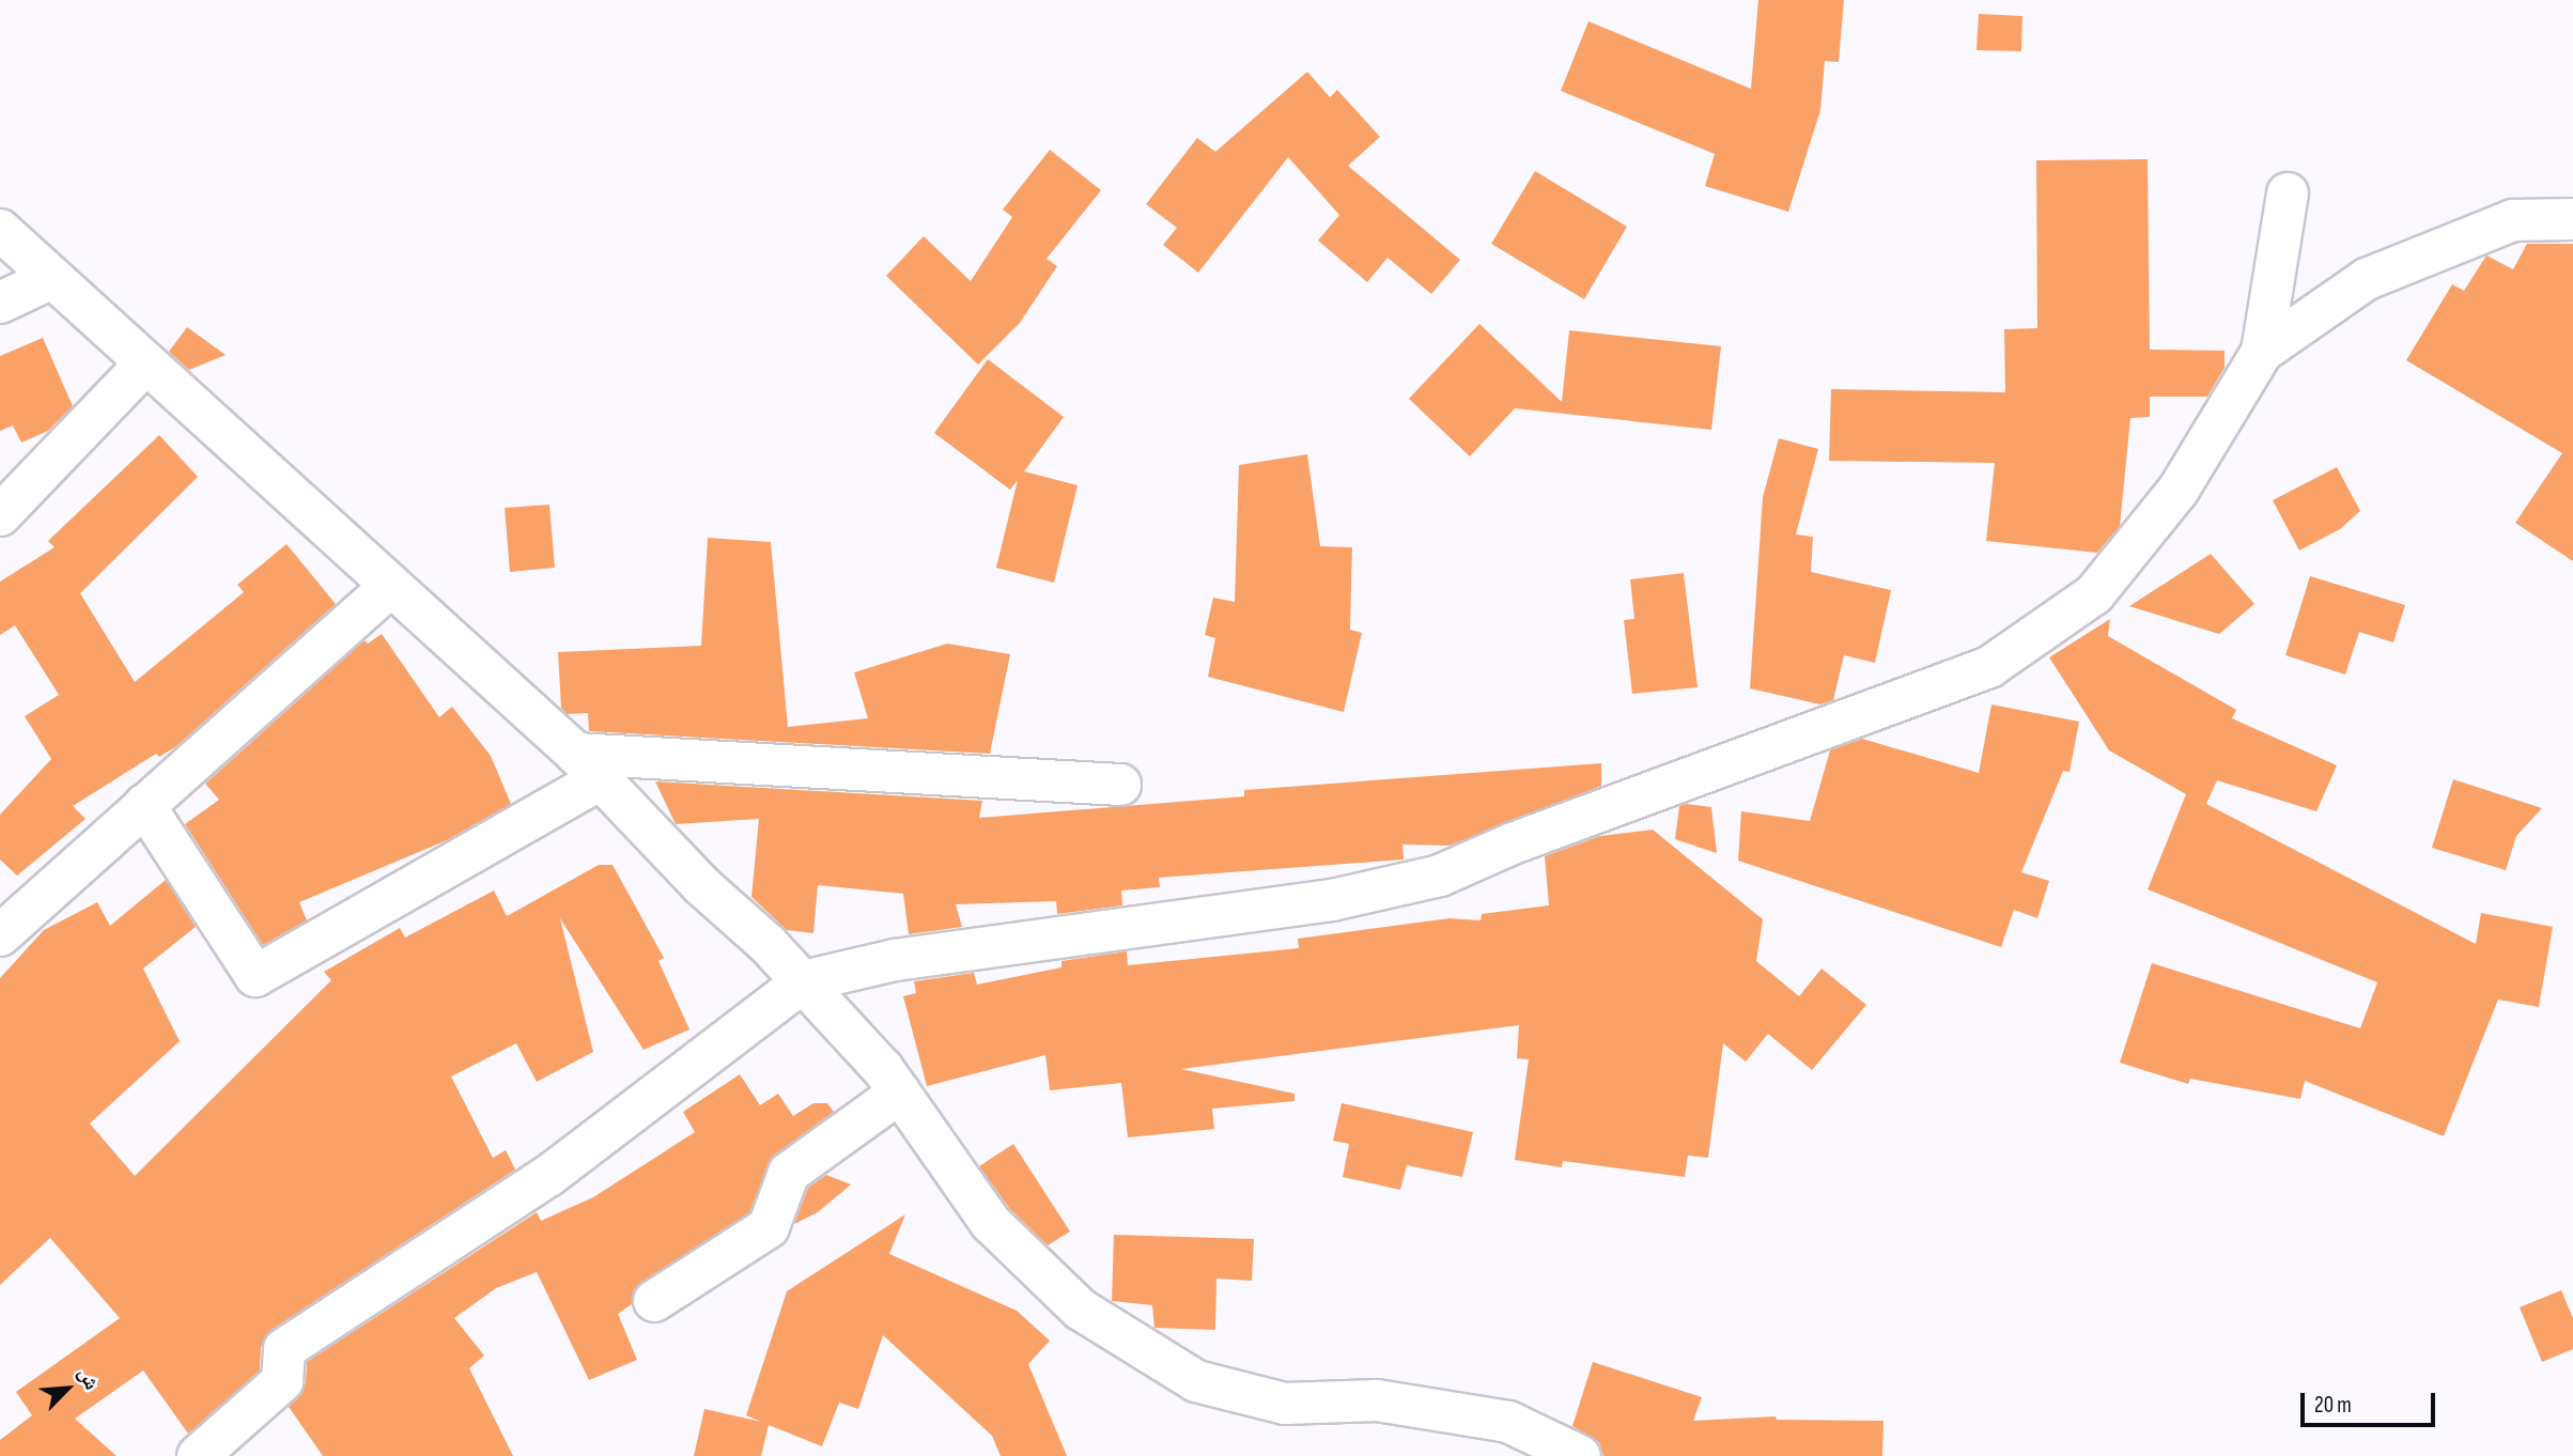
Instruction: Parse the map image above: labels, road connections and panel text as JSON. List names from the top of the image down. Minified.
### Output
{"scale_bar":"20 m","north":"top right"}
